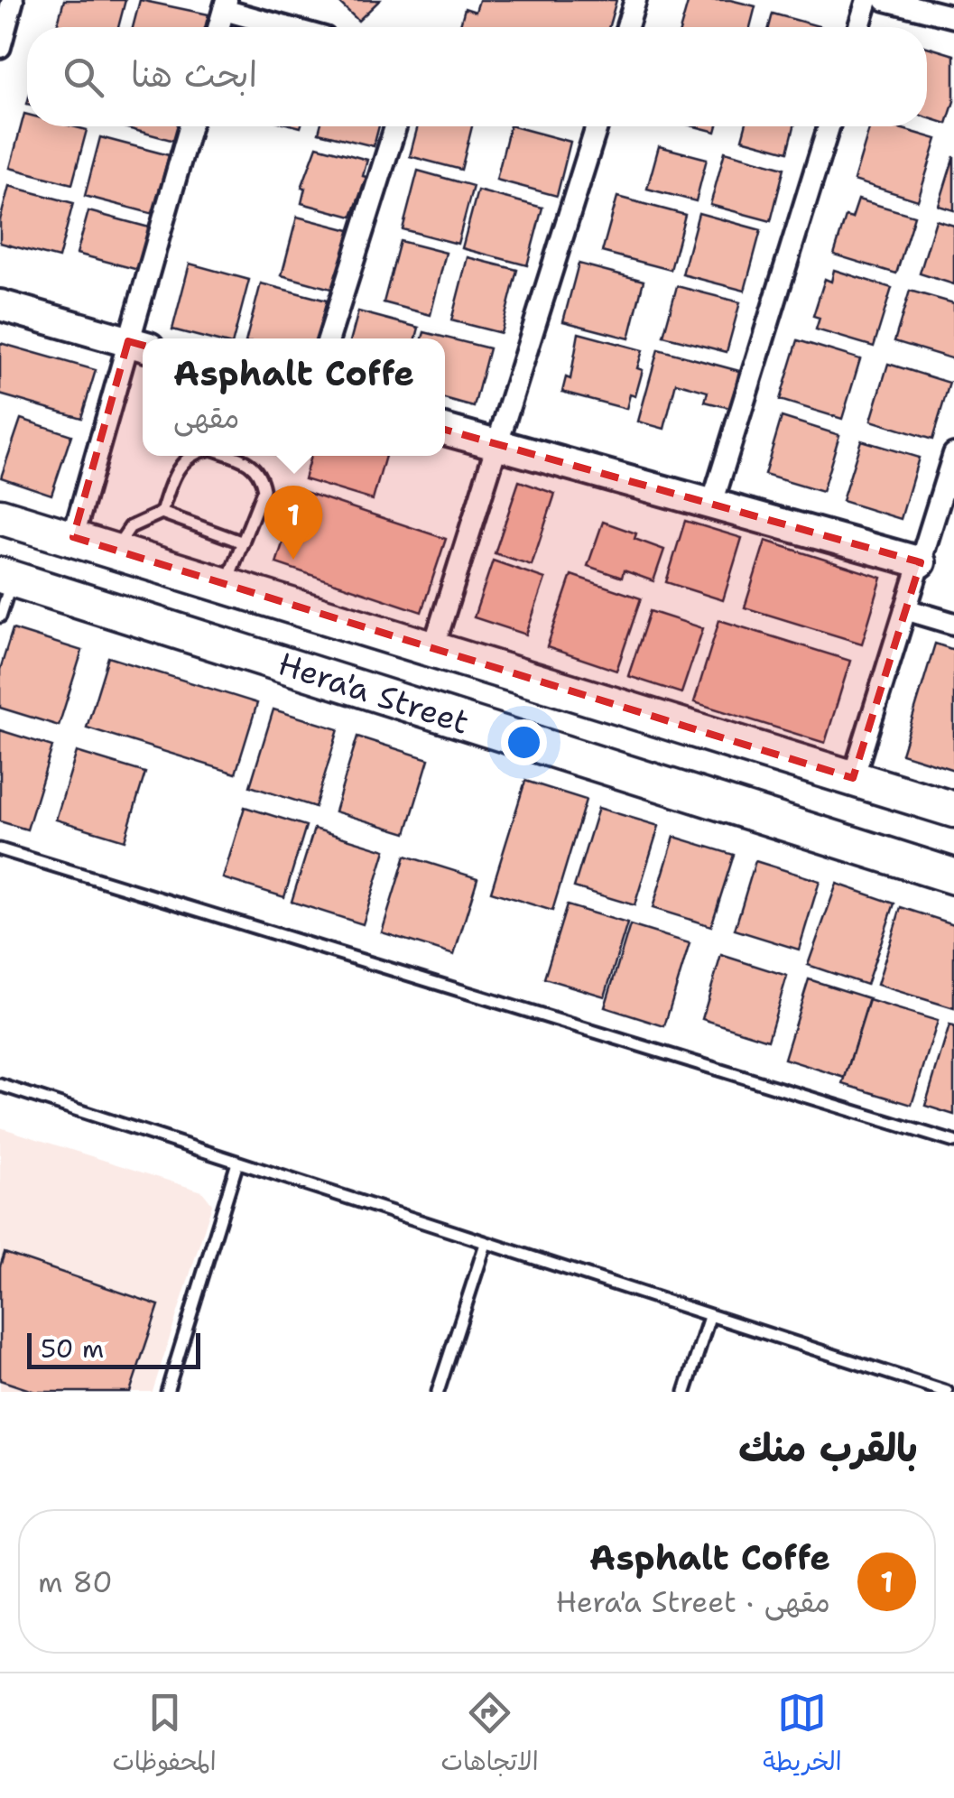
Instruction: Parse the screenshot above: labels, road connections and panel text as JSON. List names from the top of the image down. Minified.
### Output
{"streets":{"main road":["Hera'a Street"]},"scale_bar":"50 m","page":{"search":"ابحث هنا","popup":["Asphalt Coffe","مقهى"],"pins":"1","scale":"50 m","heading":"بالقرب منك","list":[{"mark":"1","name":"Asphalt Coffe","note":"مقهى · Hera'a Street","value":"80 m"}],"nav":["الخريطة","الاتجاهات","المحفوظات"]}}
